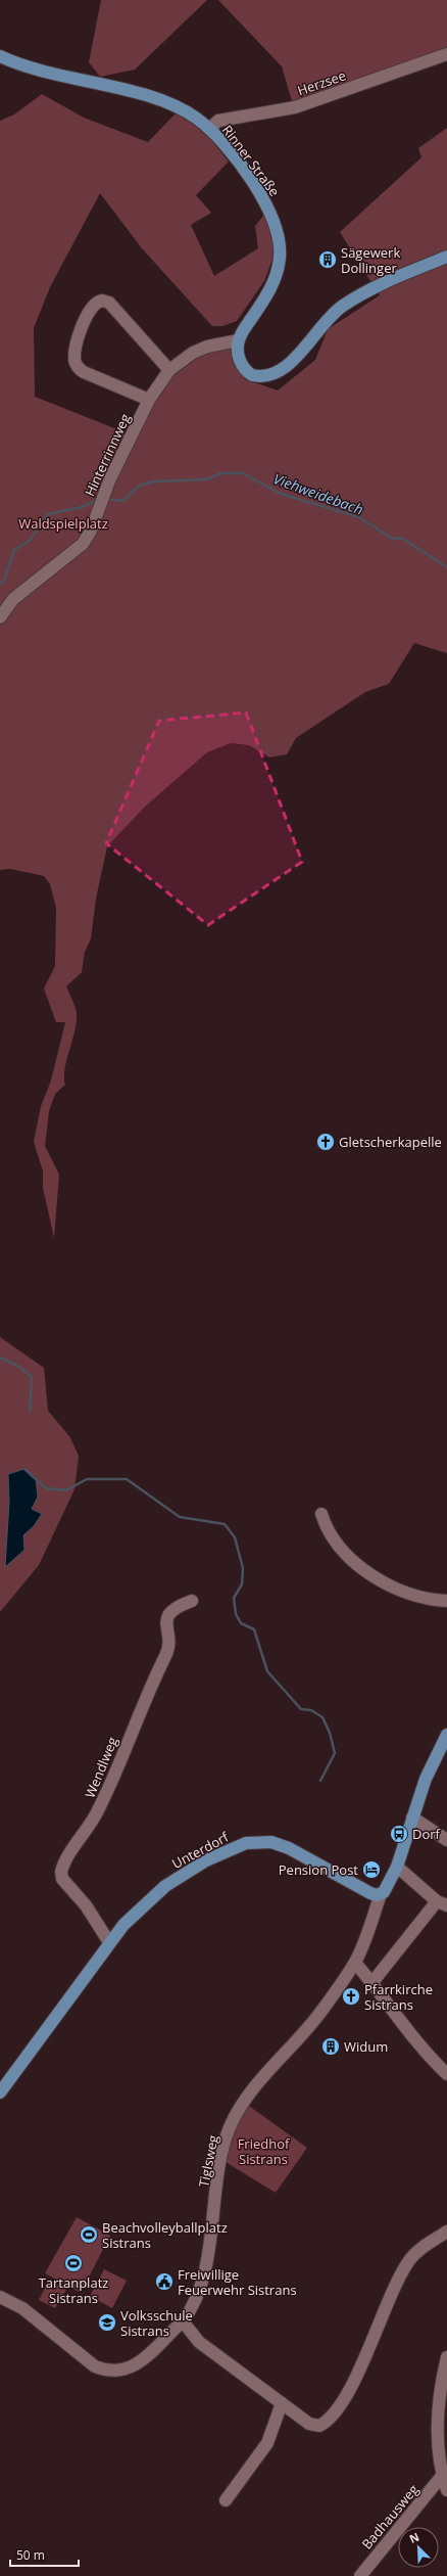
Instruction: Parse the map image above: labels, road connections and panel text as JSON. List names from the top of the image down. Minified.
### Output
{"streets":{"main road":["Rinner Straße","Unterdorf"],"street":["Herzsee","Hinterrinnweg","Wendlweg","Tiglsweg","Badhausweg"]},"crossings":[["Herzsee","Rinner Straße"],["Rinner Straße","Hinterrinnweg"],["Wendlweg","Unterdorf"],["Unterdorf","Tiglsweg"]],"water":["Viehweidebach"],"parks":["Waldspielplatz","Friedhof Sistrans"],"places":{"building":["Sägewerk Dollinger","Widum"],"church":["Gletscherkapelle","Pfarrkirche Sistrans"],"bus stop":["Dorf"],"hotel":["Pension Post"],"sports":["Beachvolleyballplatz Sistrans","Tartanplatz Sistrans"],"public building":["Freiwillige Feuerwehr Sistrans"],"school or university":["Volksschule Sistrans"]},"scale_bar":"50 m","north":"top left"}
